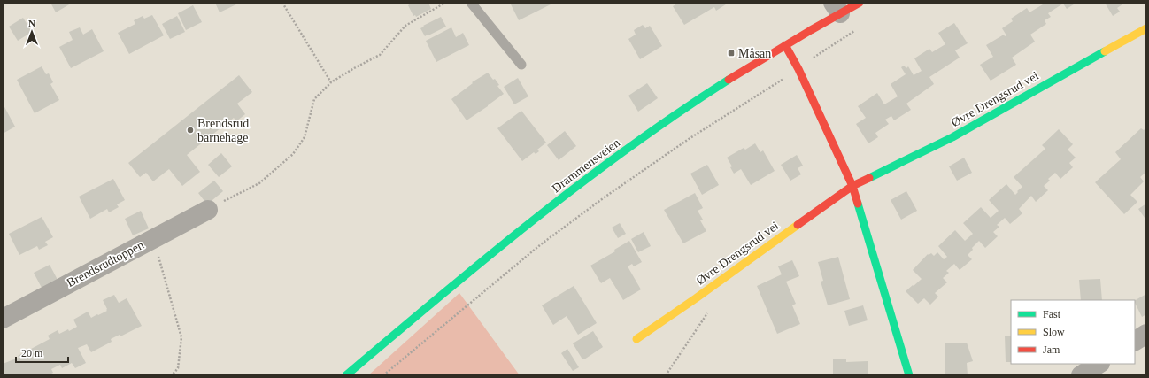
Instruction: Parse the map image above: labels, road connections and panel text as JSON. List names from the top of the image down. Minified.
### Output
{"streets":{"street":["Øvre Drengsrud vei","Drammensveien","Brendsrudtoppen"]},"places":{"transit":["Måsan"],"other":["Brendsrud barnehage"]},"legend":["Fast","Slow","Jam"],"scale_bar":"20 m","north":"top"}
